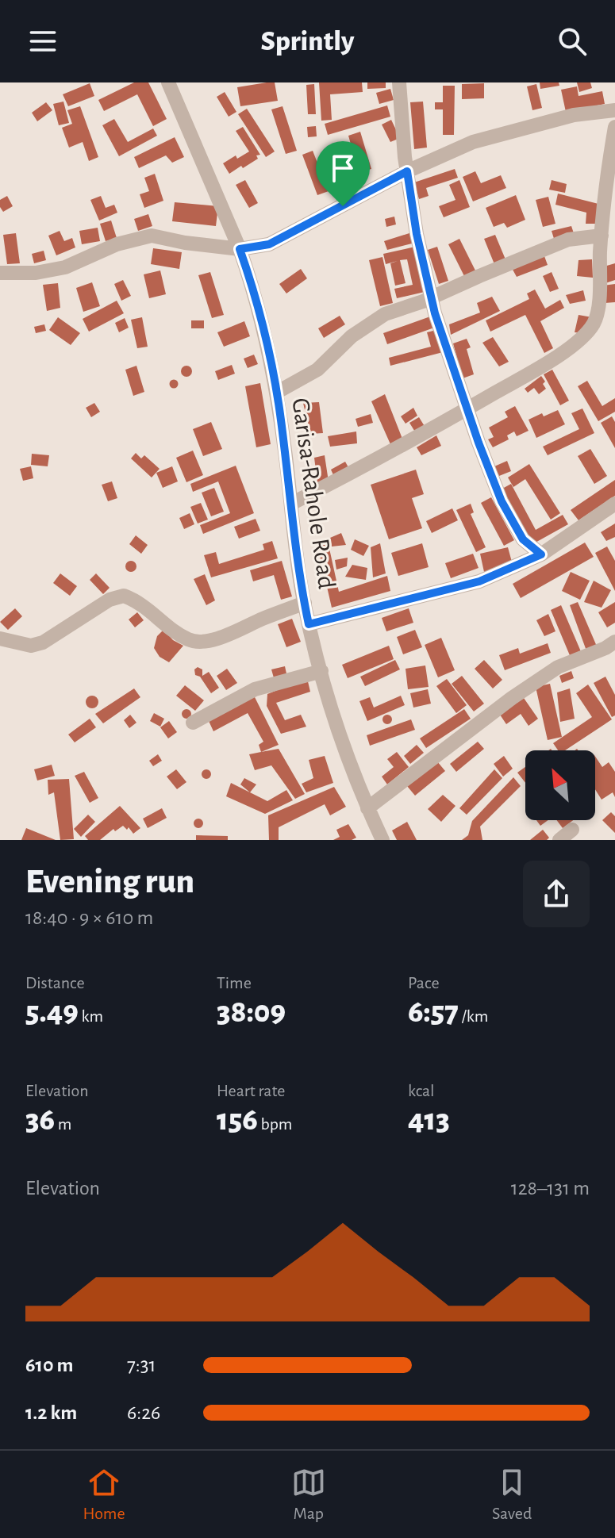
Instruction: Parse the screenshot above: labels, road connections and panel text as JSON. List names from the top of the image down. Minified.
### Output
{"streets":{"street":["Garisa-Rahole Road"]},"north":"top left","page":{"header":"Sprintly","heading":["Evening run","18:40 · 9 × 610 m"],"stats":[["Distance","5.49 km"],["Time","38:09"],["Pace","6:57 /km"],["Elevation","36 m"],["Heart rate","156 bpm"],["kcal","413"]],"chart":["Elevation","128–131 m"],"list":[{"name":"610 m","note":"7:31"},{"name":"1.2 km","note":"6:26"}],"tabs":["Home","Map","Saved"]}}
